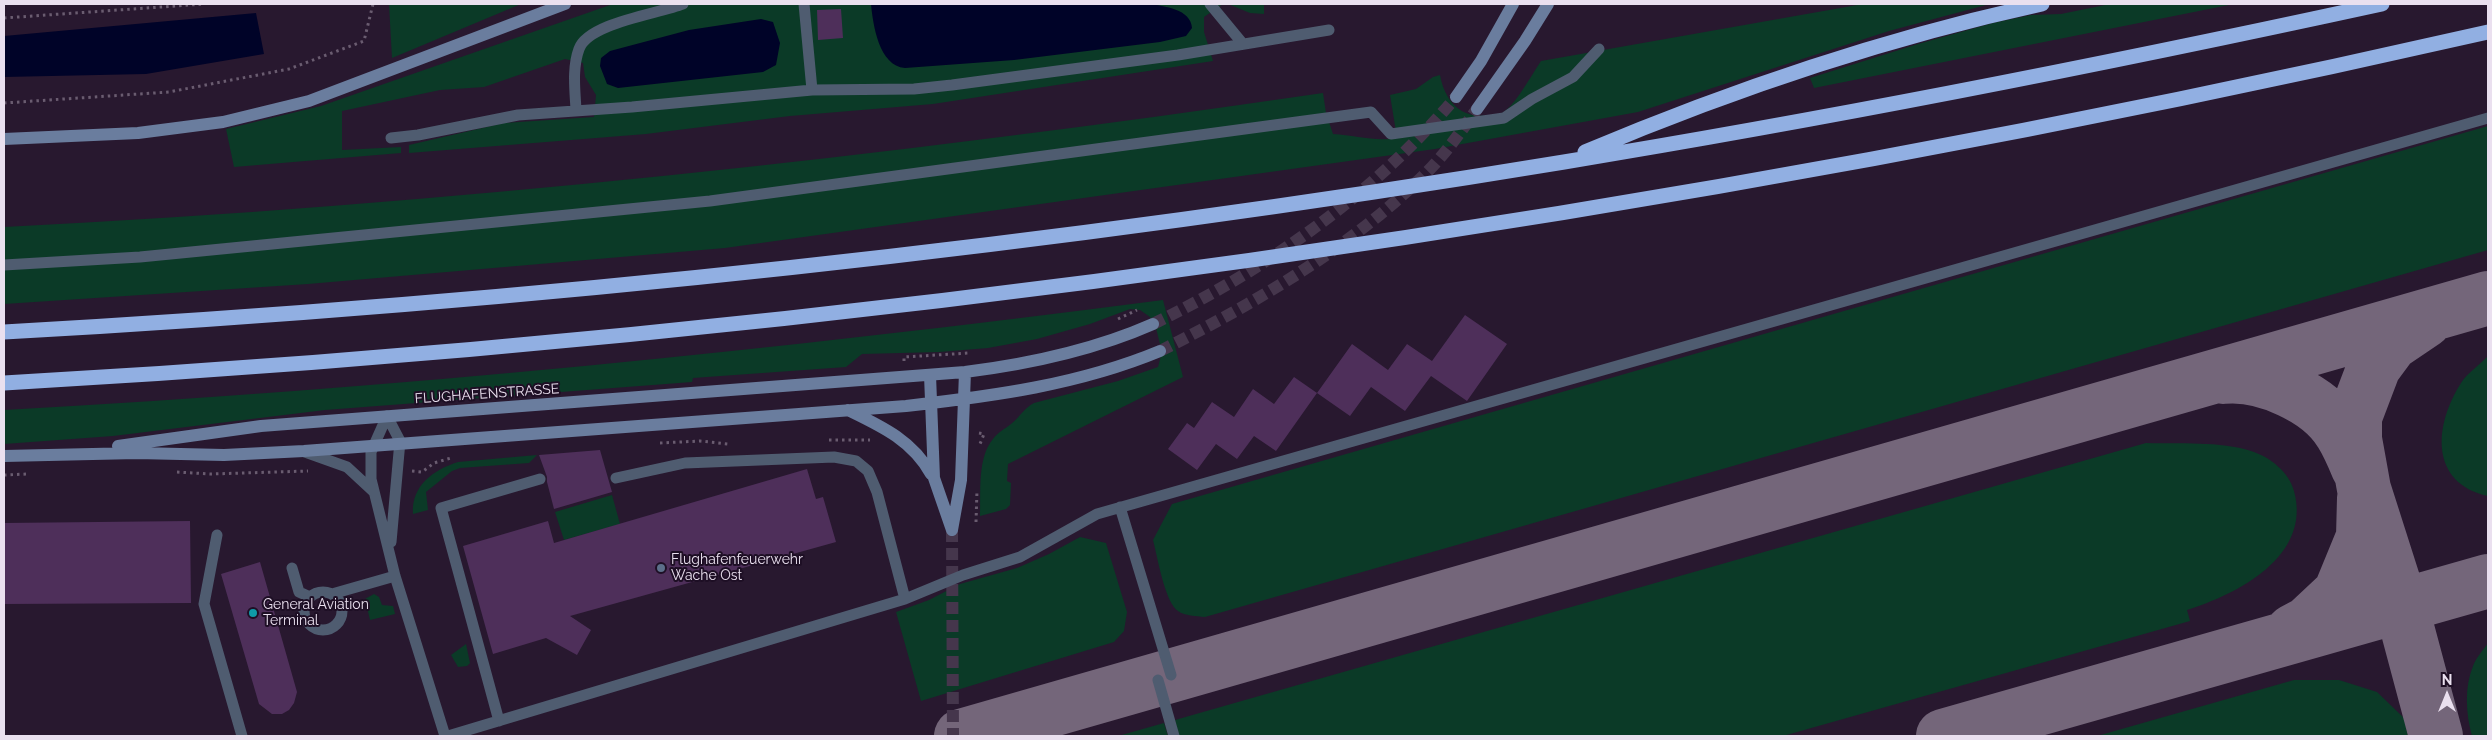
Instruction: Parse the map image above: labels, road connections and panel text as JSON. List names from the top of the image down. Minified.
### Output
{"streets":{"main road":["FLUGHAFENSTRASSE"]},"places":["Flughafenfeuerwehr Wache Ost","General Aviation Terminal"],"north":"top"}
